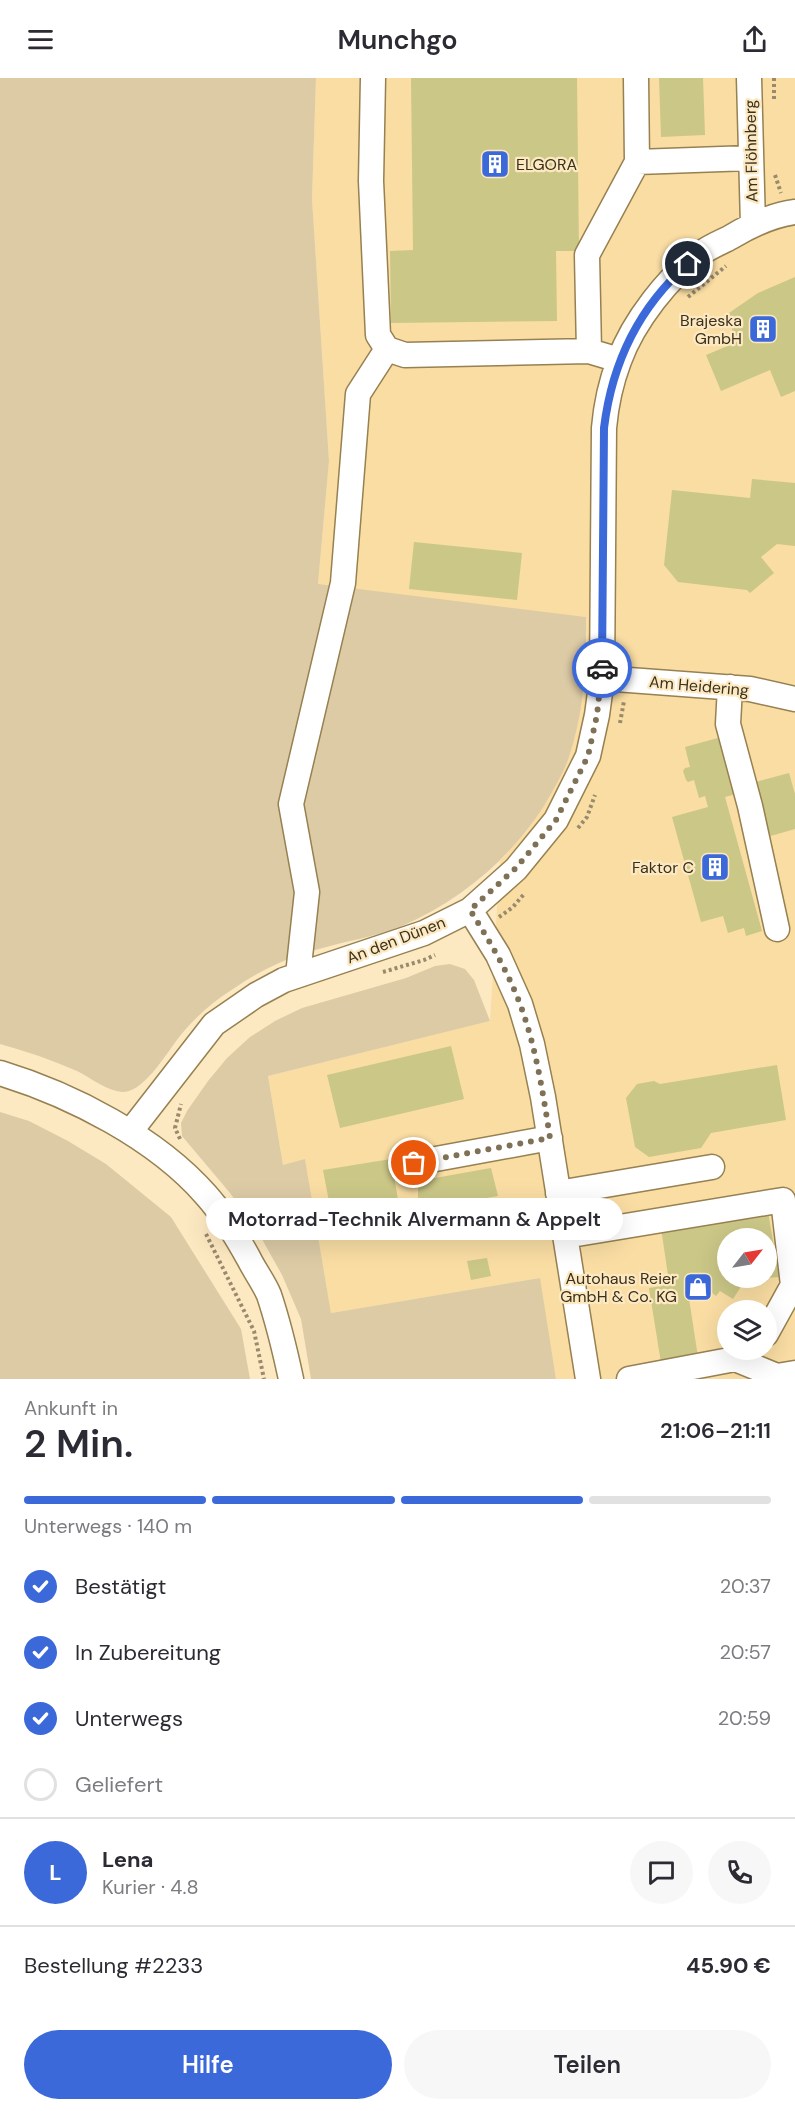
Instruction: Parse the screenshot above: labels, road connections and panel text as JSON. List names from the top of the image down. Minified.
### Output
{"streets":{"street":["Am Flöhnberg","Am Heidering","An den Dünen"]},"crossings":[["Am Flöhnberg","An den Dünen"],["Am Heidering","An den Dünen"]],"places":{"building":["ELGORA","Brajeska GmbH","Faktor C"],"other":["Motorrad-Technik Alvermann & Appelt"],"shop":["Autohaus Reier GmbH & Co. KG"]},"north":"top right","page":{"header":"Munchgo","bubble":"Motorrad-Technik Alvermann & Appelt","heading":["2 Min.","Ankunft in","21:06–21:11"],"panel":["Lena","Kurier · 4.8","Bestellung #2233","45.90 €"],"bar":"Unterwegs · 140 m","list":[["Bestätigt","20:37"],["In Zubereitung","20:57"],["Unterwegs","20:59"],"Geliefert"],"round":"L","buttons":["Hilfe","Teilen"]}}
